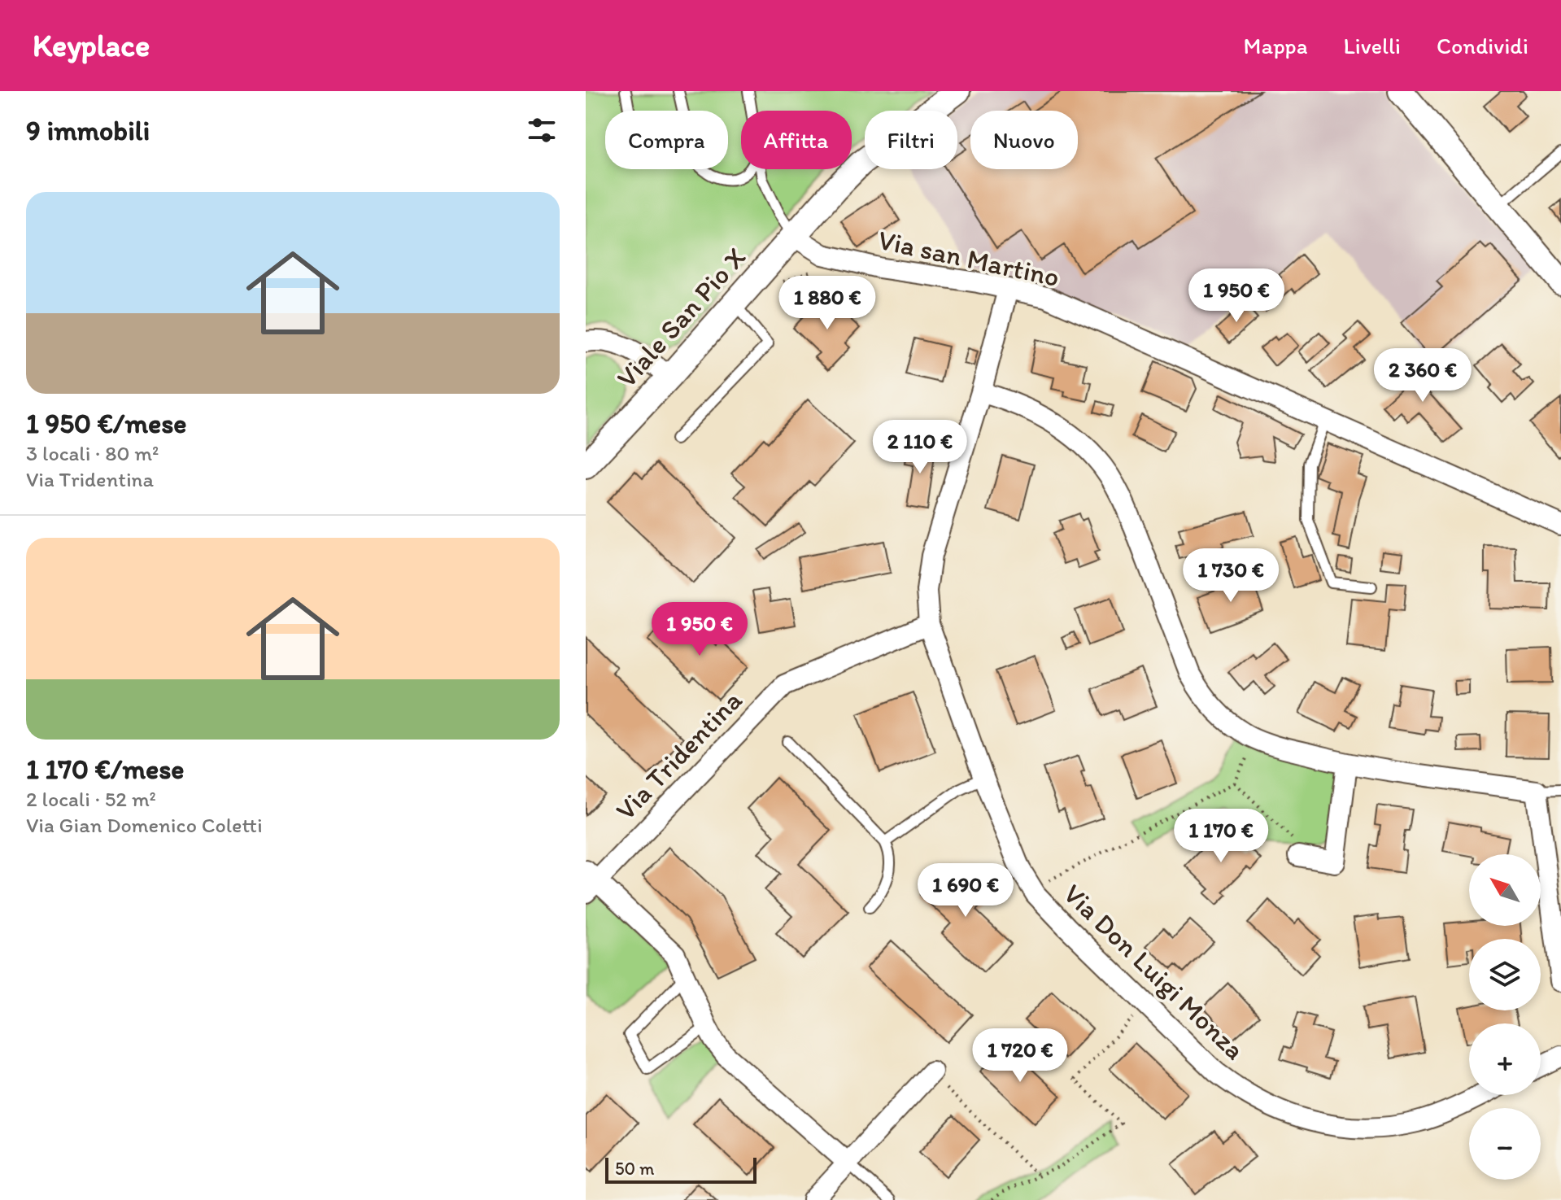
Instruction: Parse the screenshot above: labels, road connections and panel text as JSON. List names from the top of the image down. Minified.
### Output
{"streets":{"street":["Via san Martino","Viale San Pio X","Via Tridentina","Via Don Luigi Monza"]},"crossings":[["Via san Martino","Viale San Pio X"],["Via san Martino","Via Don Luigi Monza"],["Via Tridentina","Via Don Luigi Monza"]],"scale_bar":"50 m","north":"top left","page":{"header":"Keyplace","nav":["Mappa","Livelli","Condividi"],"heading":"9 immobili","chip":["Compra","Affitta","Filtri","Nuovo"],"list":[{"name":"1 950 €/mese","note":"3 locali · 80 m² · Via Tridentina"},{"name":"1 170 €/mese","note":"2 locali · 52 m² · Via Gian Domenico Coletti"}],"price":["1 950 €","1 880 €","2 360 €","2 110 €","1 730 €","1 950 €","1 170 €","1 690 €","1 720 €"],"map_buttons":["+","−"],"scale":"50 m"}}
